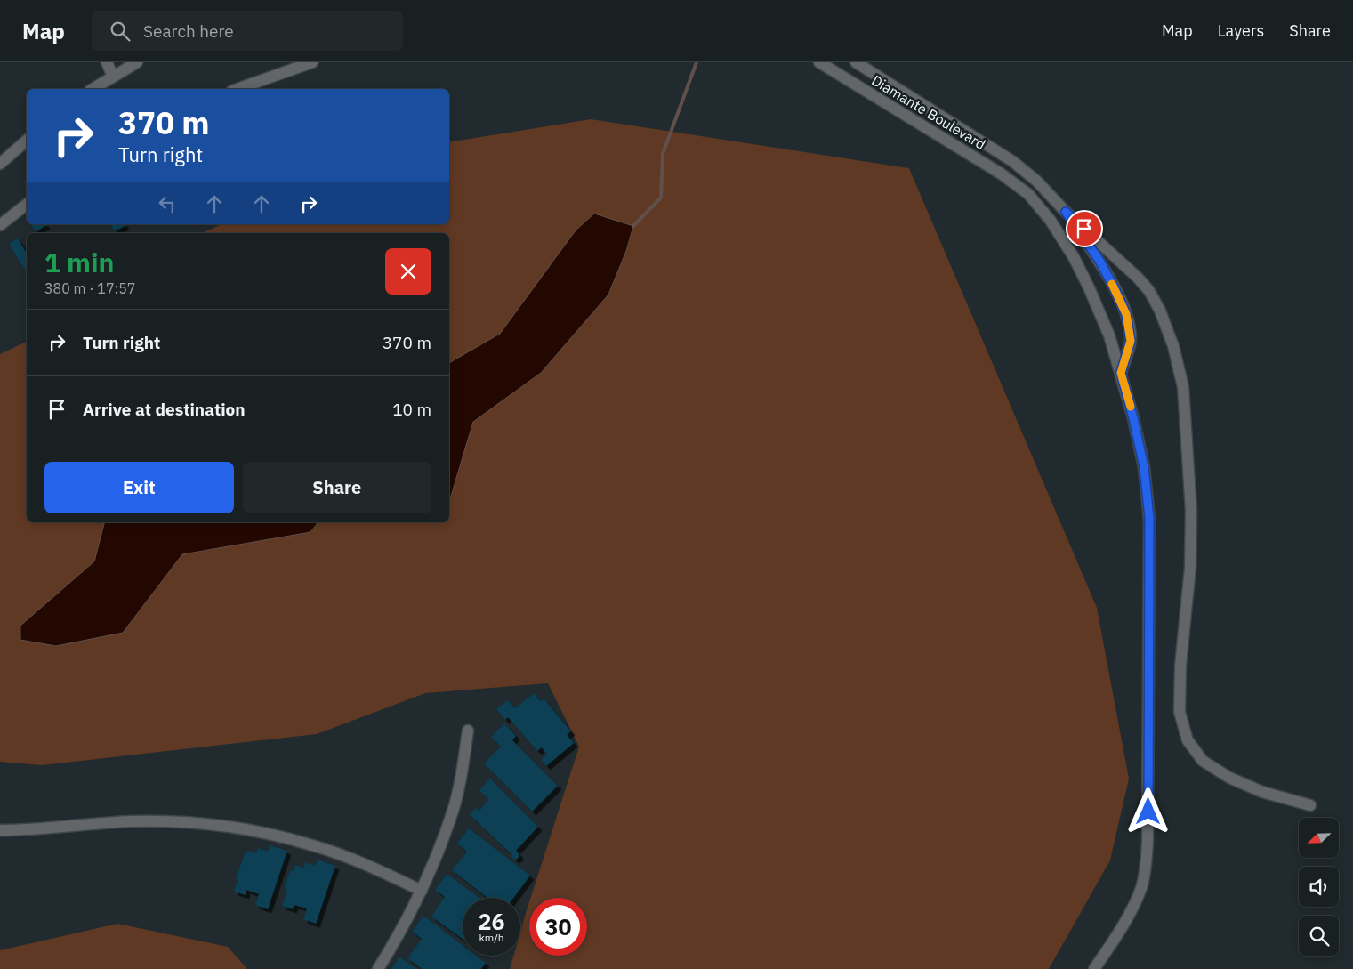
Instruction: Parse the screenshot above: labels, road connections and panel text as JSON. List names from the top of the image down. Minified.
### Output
{"streets":{"street":["Diamante Boulevard"]},"north":"bottom left","page":{"header":"Map","search":"Search here","nav":["Map","Layers","Share"],"turn":["370 m","Turn right"],"heading":["1 min","380 m · 17:57"],"list":[{"name":"Turn right","value":"370 m"},{"name":"Arrive at destination","value":"10 m"}],"buttons":["Exit","Share"],"speed":"26 km/h","limit":"30"}}
